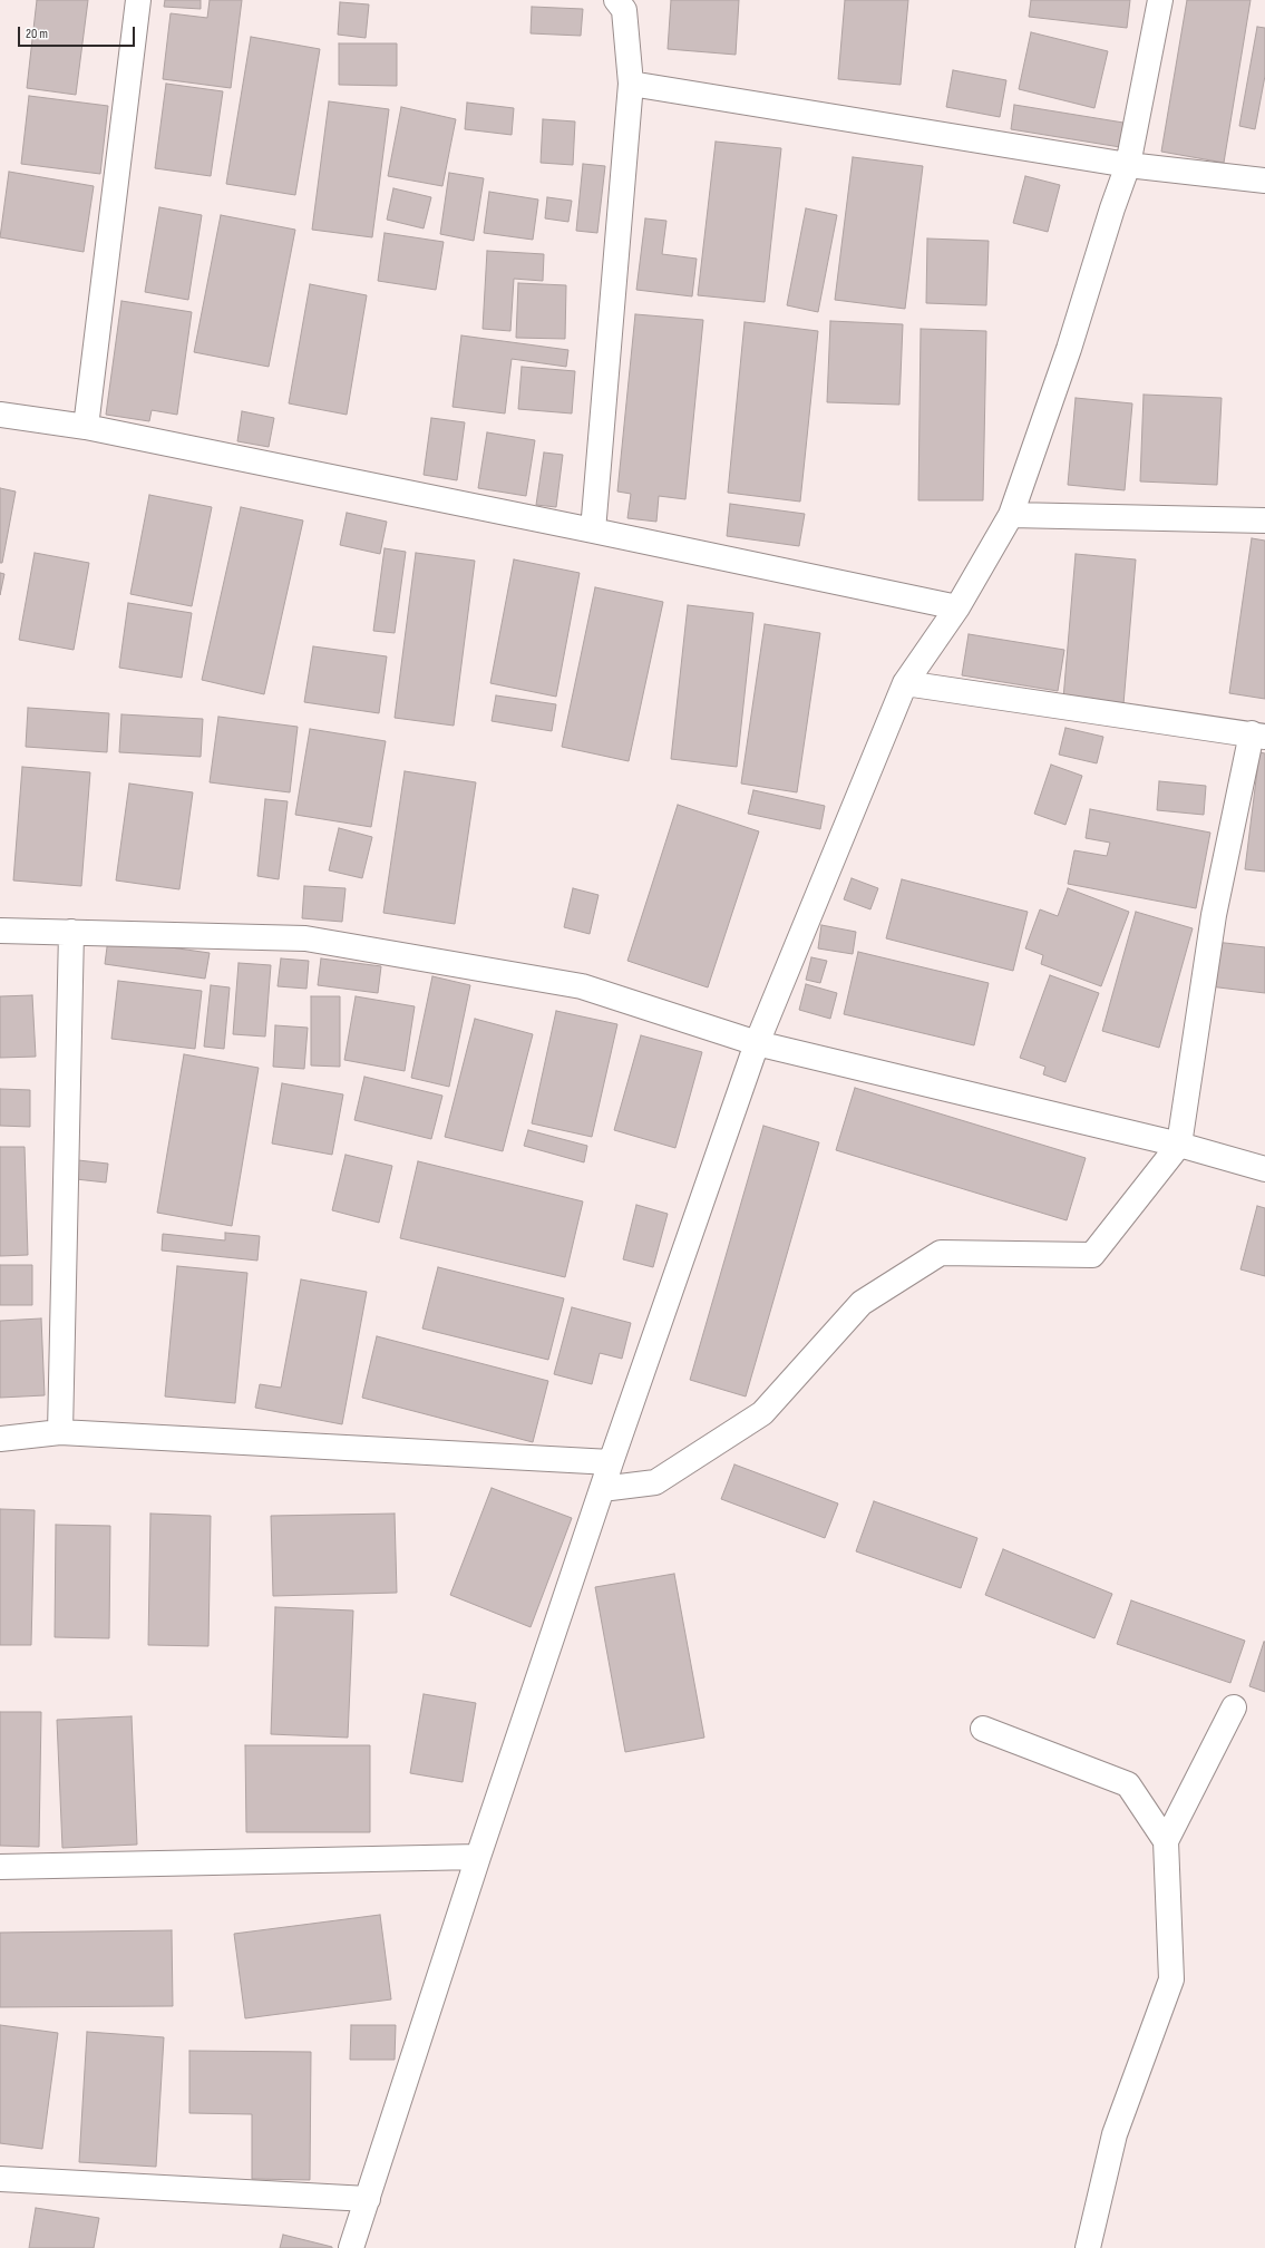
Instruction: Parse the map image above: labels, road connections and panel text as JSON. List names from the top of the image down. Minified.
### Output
{"scale_bar":"20 m"}
